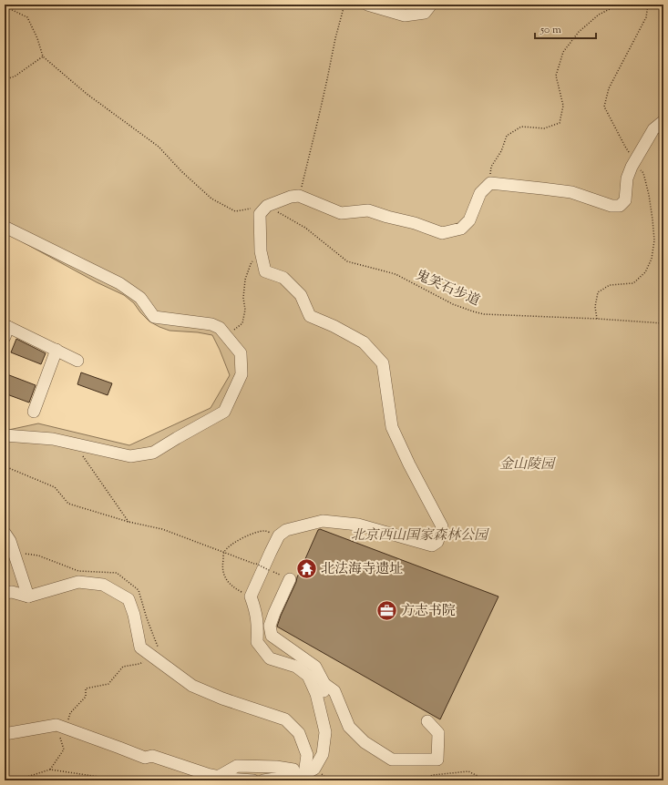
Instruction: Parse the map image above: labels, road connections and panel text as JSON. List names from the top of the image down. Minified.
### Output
{"streets":{"path":["鬼笑石步道"]},"parks":["金山陵园","北京西山国家森林公园"],"places":{"temple":["北法海寺遗址"],"office":["方志书院"]},"scale_bar":"50 m"}
